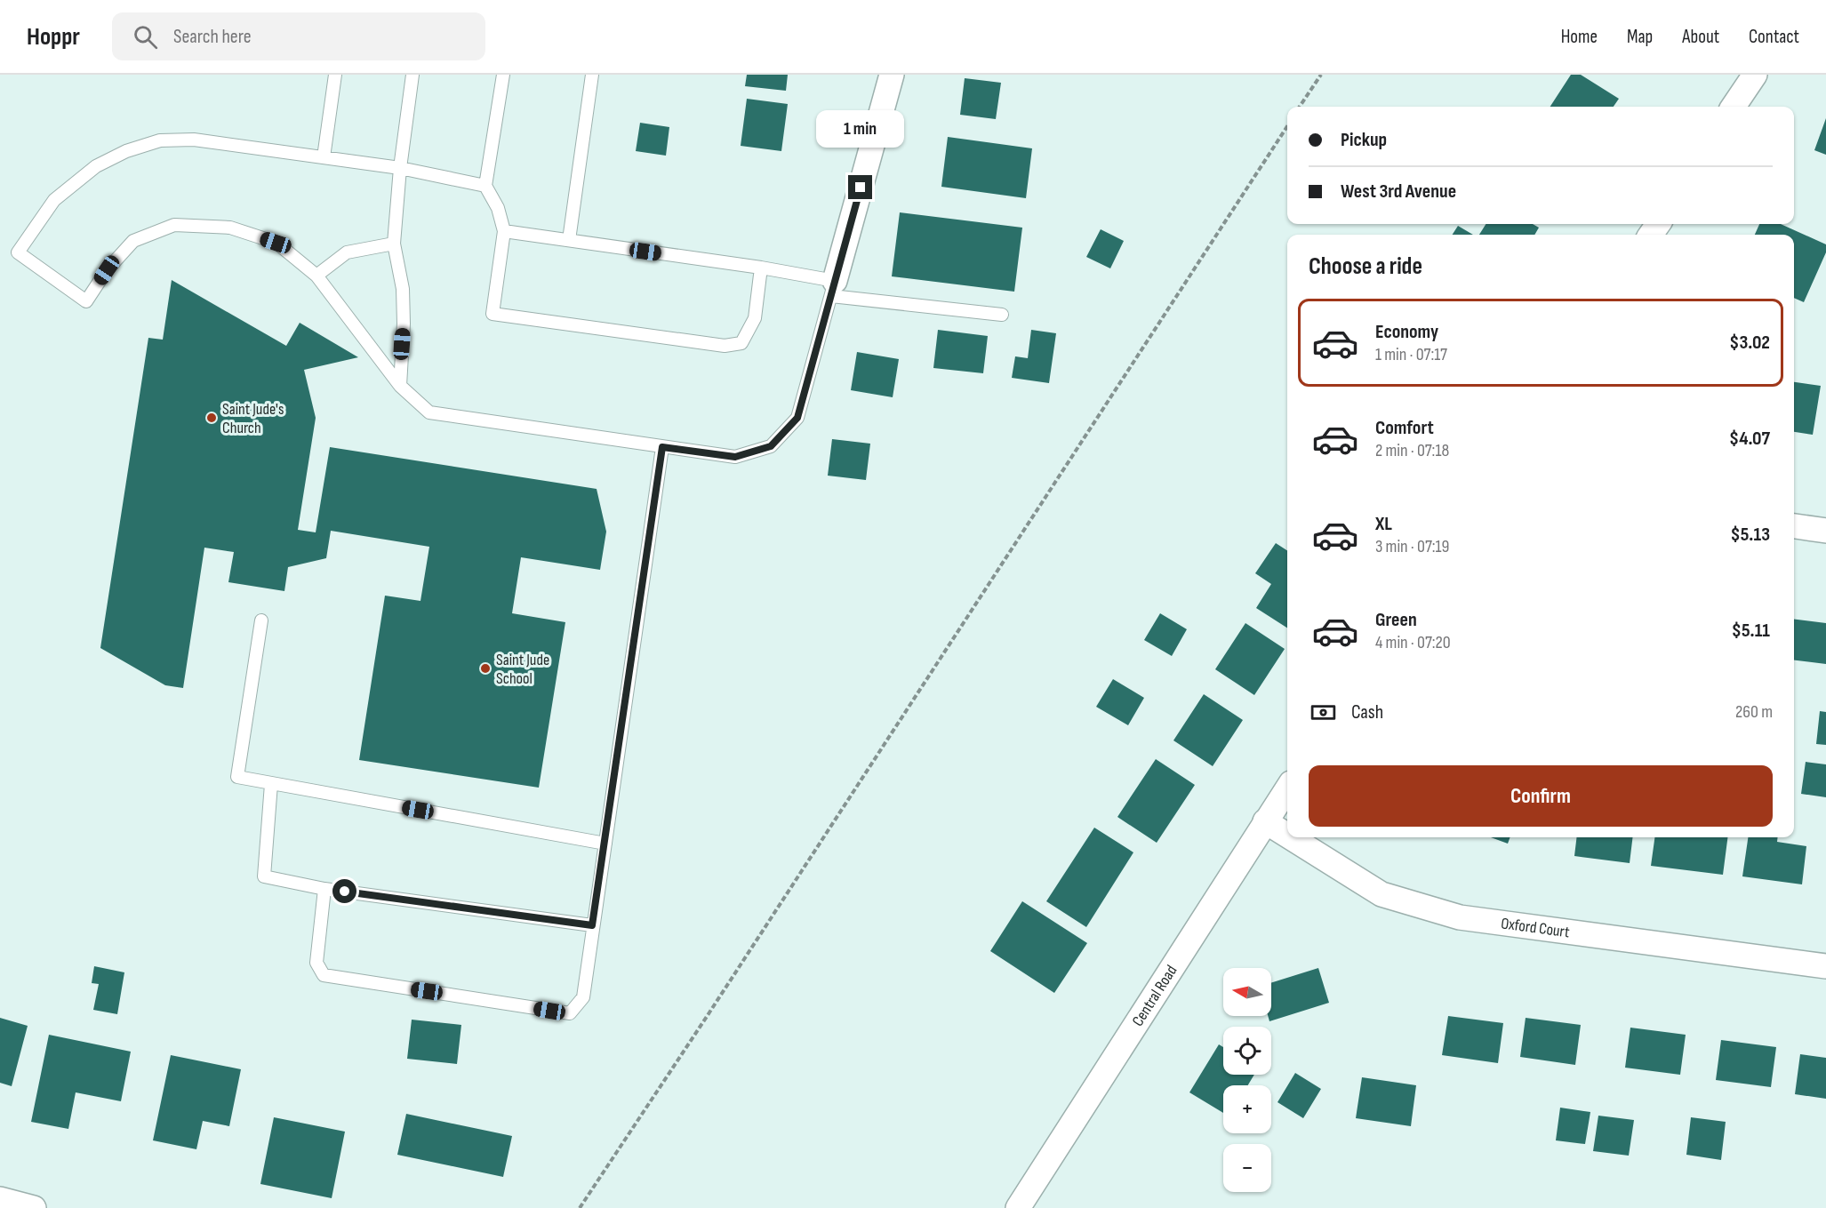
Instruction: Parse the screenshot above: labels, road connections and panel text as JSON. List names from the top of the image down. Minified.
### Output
{"streets":{"street":["Oxford Court","Central Road"]},"crossings":[["Oxford Court","Central Road"]],"places":["Saint Jude's Church","Saint Jude School"],"north":"left","page":{"header":"Hoppr","search":"Search here","nav":["Home","Map","About","Contact"],"banner":["Pickup","West 3rd Avenue"],"bubble":"1 min","heading":"Choose a ride","list":[{"name":"Economy","note":"1 min · 07:17","value":"$3.02"},{"name":"Comfort","note":"2 min · 07:18","value":"$4.07"},{"name":"XL","note":"3 min · 07:19","value":"$5.13"},{"name":"Green","note":"4 min · 07:20","value":"$5.11"}],"pay":["Cash","260 m"],"buttons":"Confirm","map_buttons":["+","−"]}}
